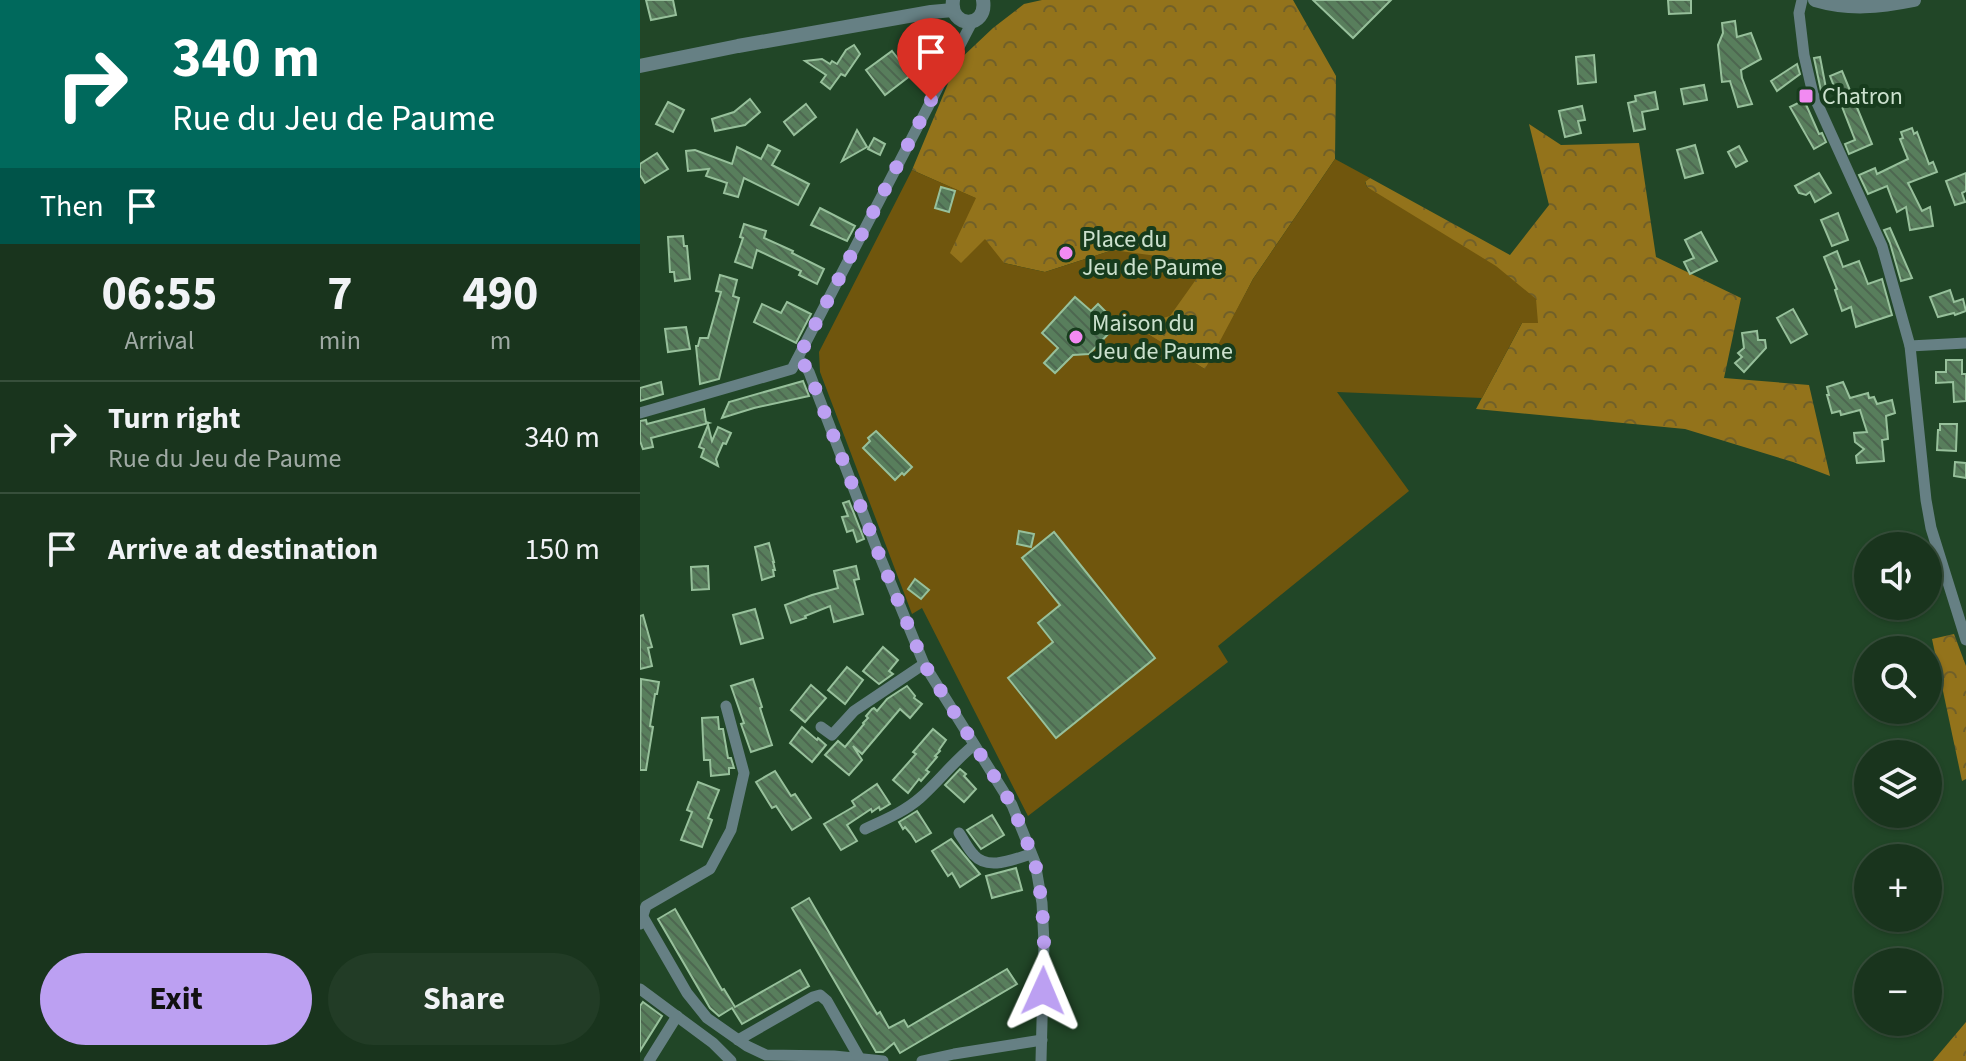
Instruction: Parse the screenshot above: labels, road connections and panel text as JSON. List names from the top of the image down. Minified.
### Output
{"places":{"transit":["Chatron"],"other":["Place du Jeu de Paume","Maison du Jeu de Paume"]},"page":{"turn":["340 m","Rue du Jeu de Paume"],"then":"Then","eta":["06:55","Arrival","7","min","490","m"],"list":[{"name":"Turn right","note":"Rue du Jeu de Paume","value":"340 m"},{"name":"Arrive at destination","value":"150 m"}],"map_buttons":["+","−"],"buttons":["Exit","Share"]}}
